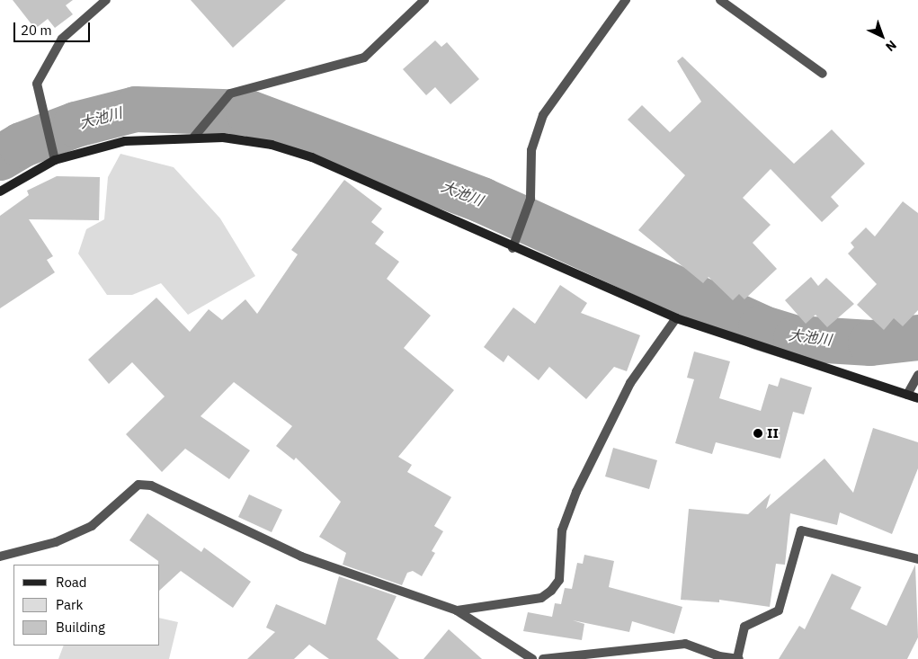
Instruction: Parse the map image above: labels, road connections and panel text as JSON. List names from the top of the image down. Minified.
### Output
{"water":["大池川"],"places":["II"],"legend":["Road","Park","Building"],"scale_bar":"20 m","north":"bottom right"}
